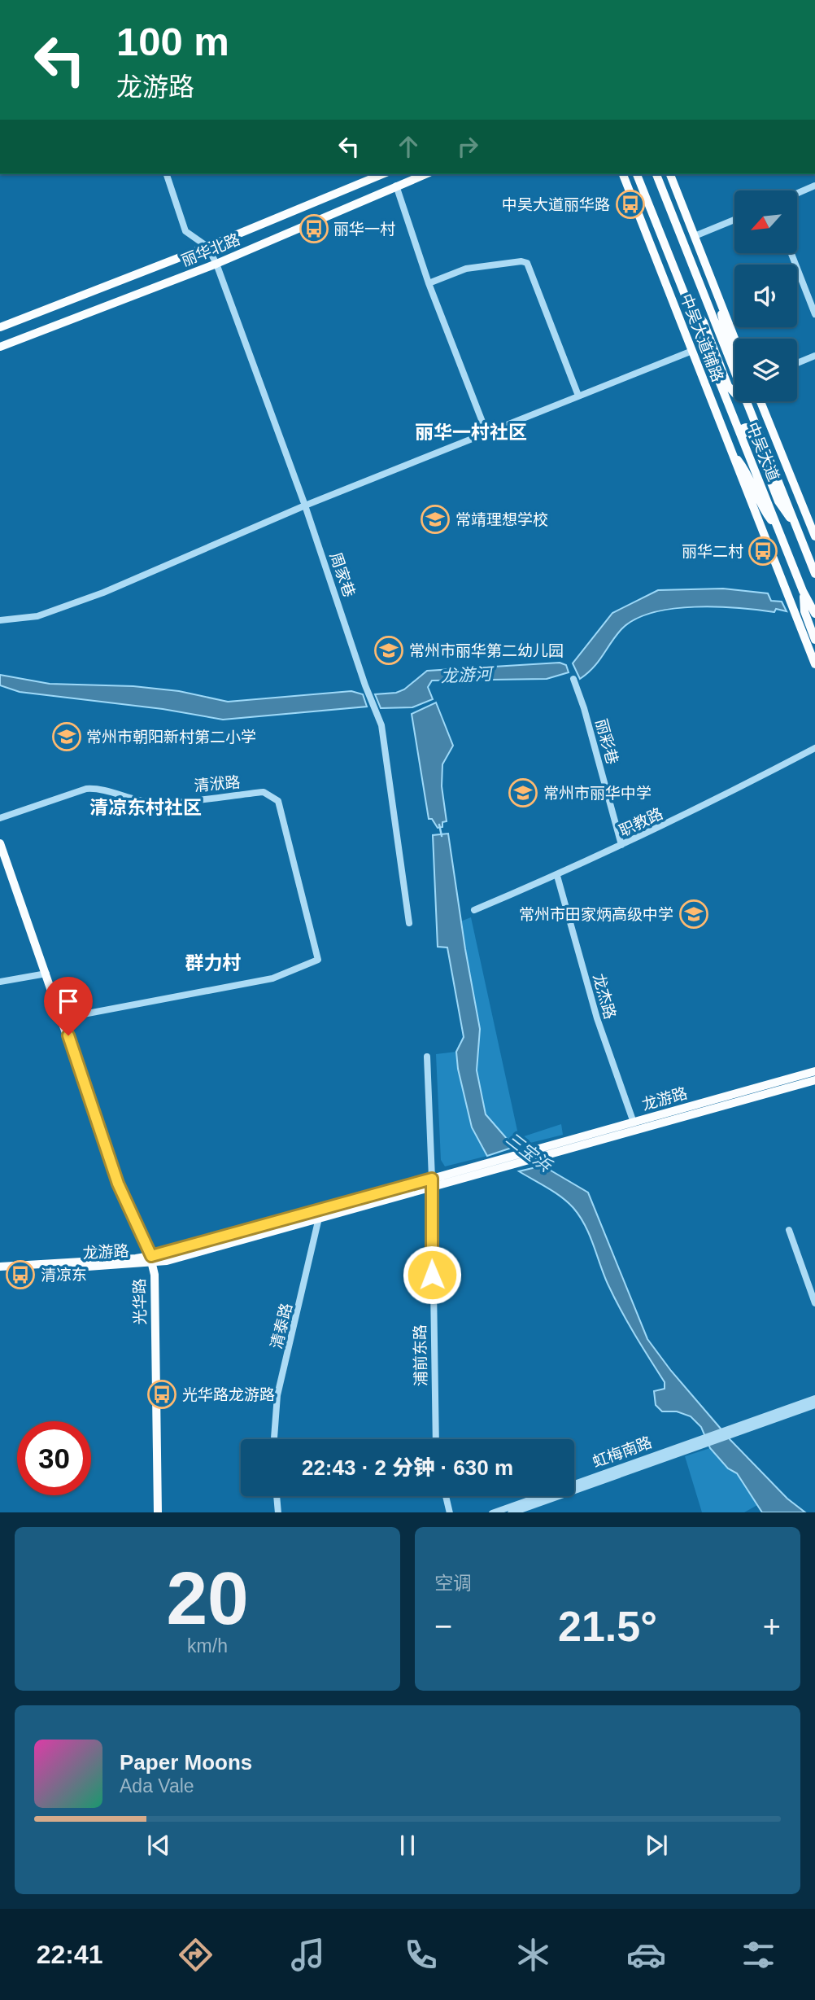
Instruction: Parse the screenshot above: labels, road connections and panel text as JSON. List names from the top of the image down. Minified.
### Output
{"streets":{"main road":["丽华北路","中吴大道辅路","中吴大道","龙游路","光华路"],"street":["周家巷","丽彩巷","清洑路","职教路","龙杰路","清泰路","浦前东路","虹梅南路"]},"crossings":[["丽华北路","周家巷"],["丽彩巷","职教路"],["清洑路","光华路"],["职教路","龙杰路"],["龙杰路","龙游路"],["龙游路","光华路"],["龙游路","清泰路"],["龙游路","浦前东路"]],"districts":["丽华一村社区","清凉东村社区","群力村"],"water":["龙游河","三宝浜"],"places":{"bus stop":["中吴大道丽华路","丽华一村","丽华二村","清凉东","光华路龙游路"],"school or university":["常靖理想学校","常州市丽华第二幼儿园","常州市朝阳新村第二小学","常州市丽华中学","常州市田家炳高级中学"]},"north":"bottom left","page":{"turn":["100 m","龙游路"],"limit":"30","trip":"22:43 · 2 分钟 · 630 m","tile":[["20","km/h"],"空调"],"heat":["−","21.5°","+"],"song":["Paper Moons","Ada Vale"],"tabs":"22:41"}}
